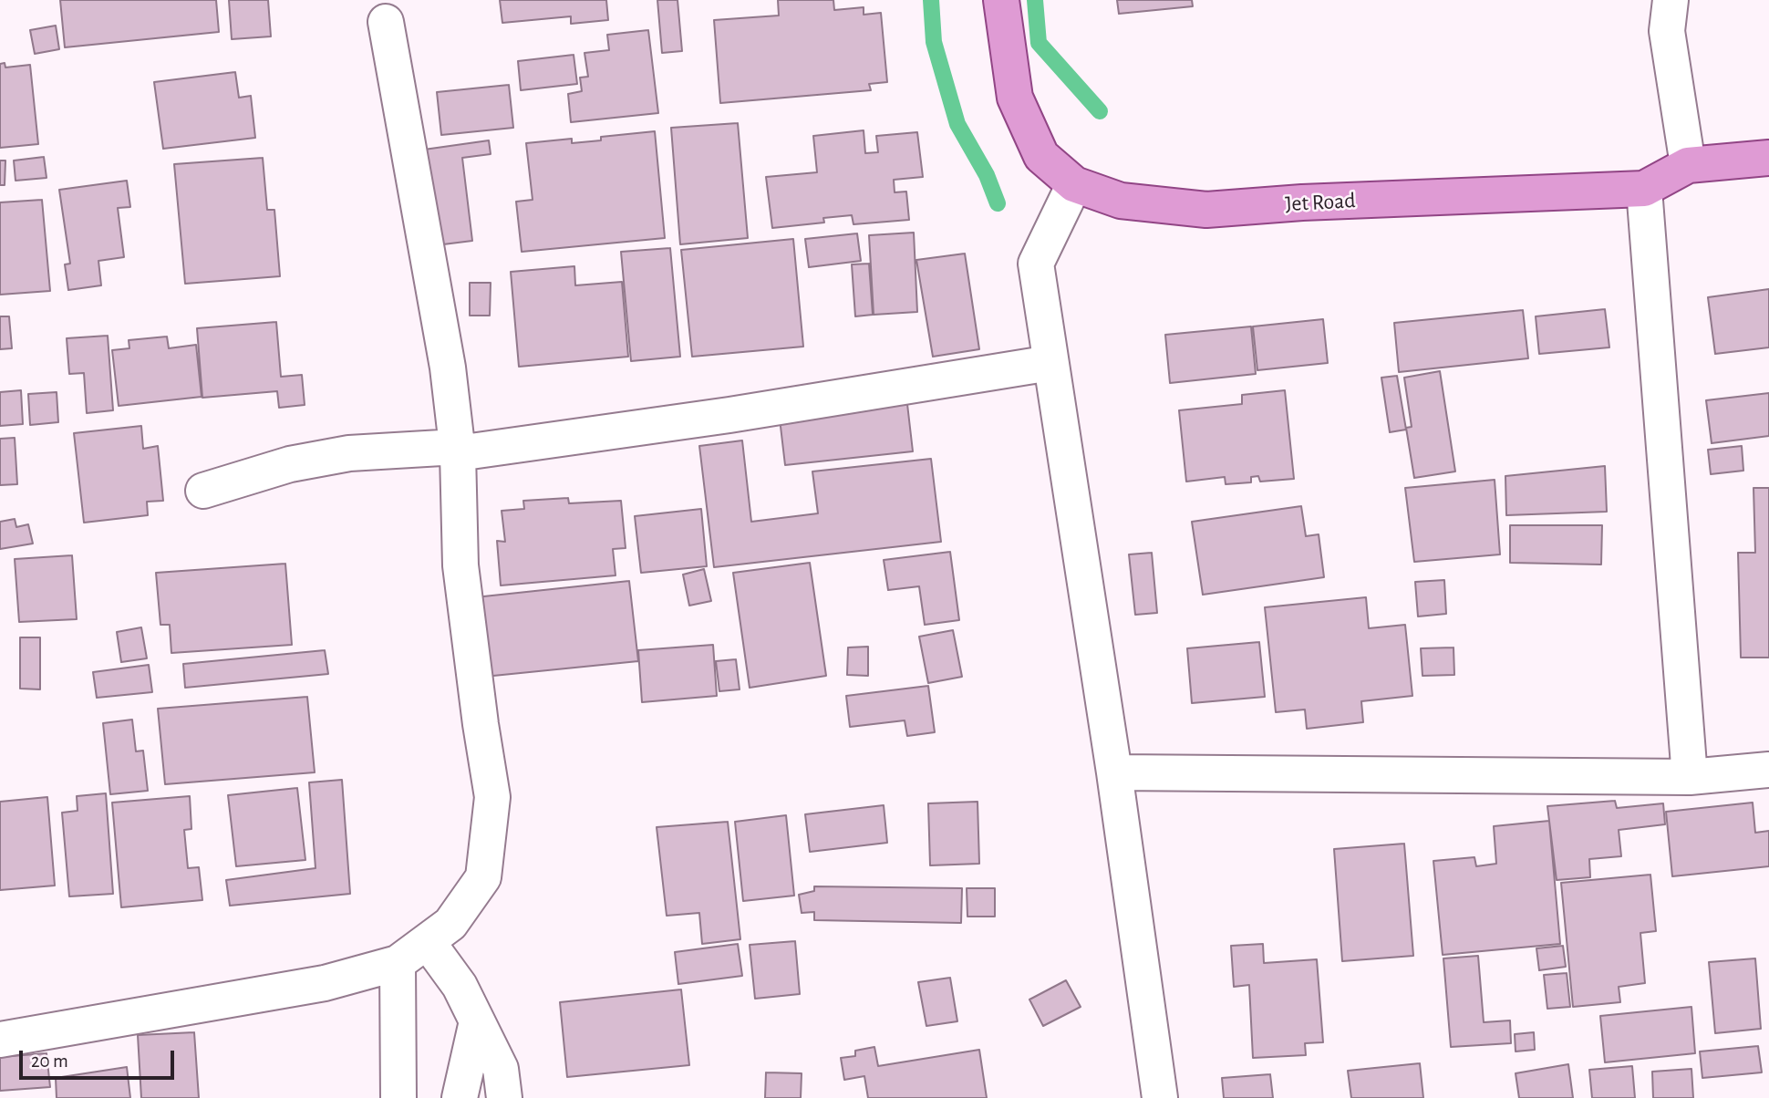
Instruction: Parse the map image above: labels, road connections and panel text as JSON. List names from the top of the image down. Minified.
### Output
{"streets":{"main road":["Jet Road"]},"scale_bar":"20 m"}
